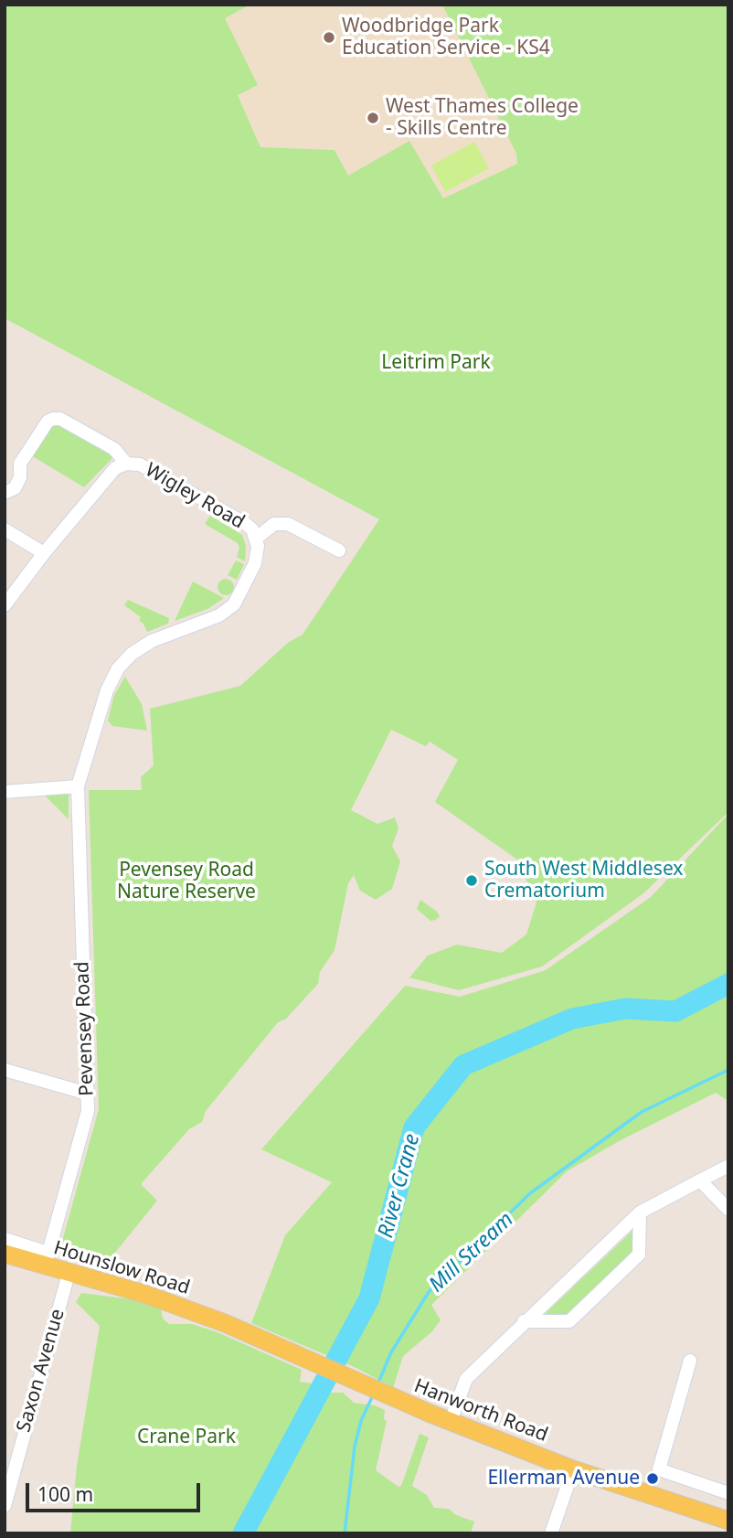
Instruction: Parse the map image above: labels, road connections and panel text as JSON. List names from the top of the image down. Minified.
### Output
{"streets":{"main road":["Hounslow Road","Hanworth Road"],"street":["Wigley Road","Pevensey Road","Saxon Avenue"]},"crossings":[["Wigley Road","Pevensey Road"],["Pevensey Road","Hounslow Road"],["Hounslow Road","Saxon Avenue"],["Hounslow Road","Hanworth Road"]],"water":["River Crane","Mill Stream"],"parks":["Leitrim Park","Pevensey Road Nature Reserve","Crane Park"],"places":["Woodbridge Park Education Service - KS4","West Thames College - Skills Centre","South West Middlesex Crematorium","Ellerman Avenue"],"scale_bar":"100 m"}
